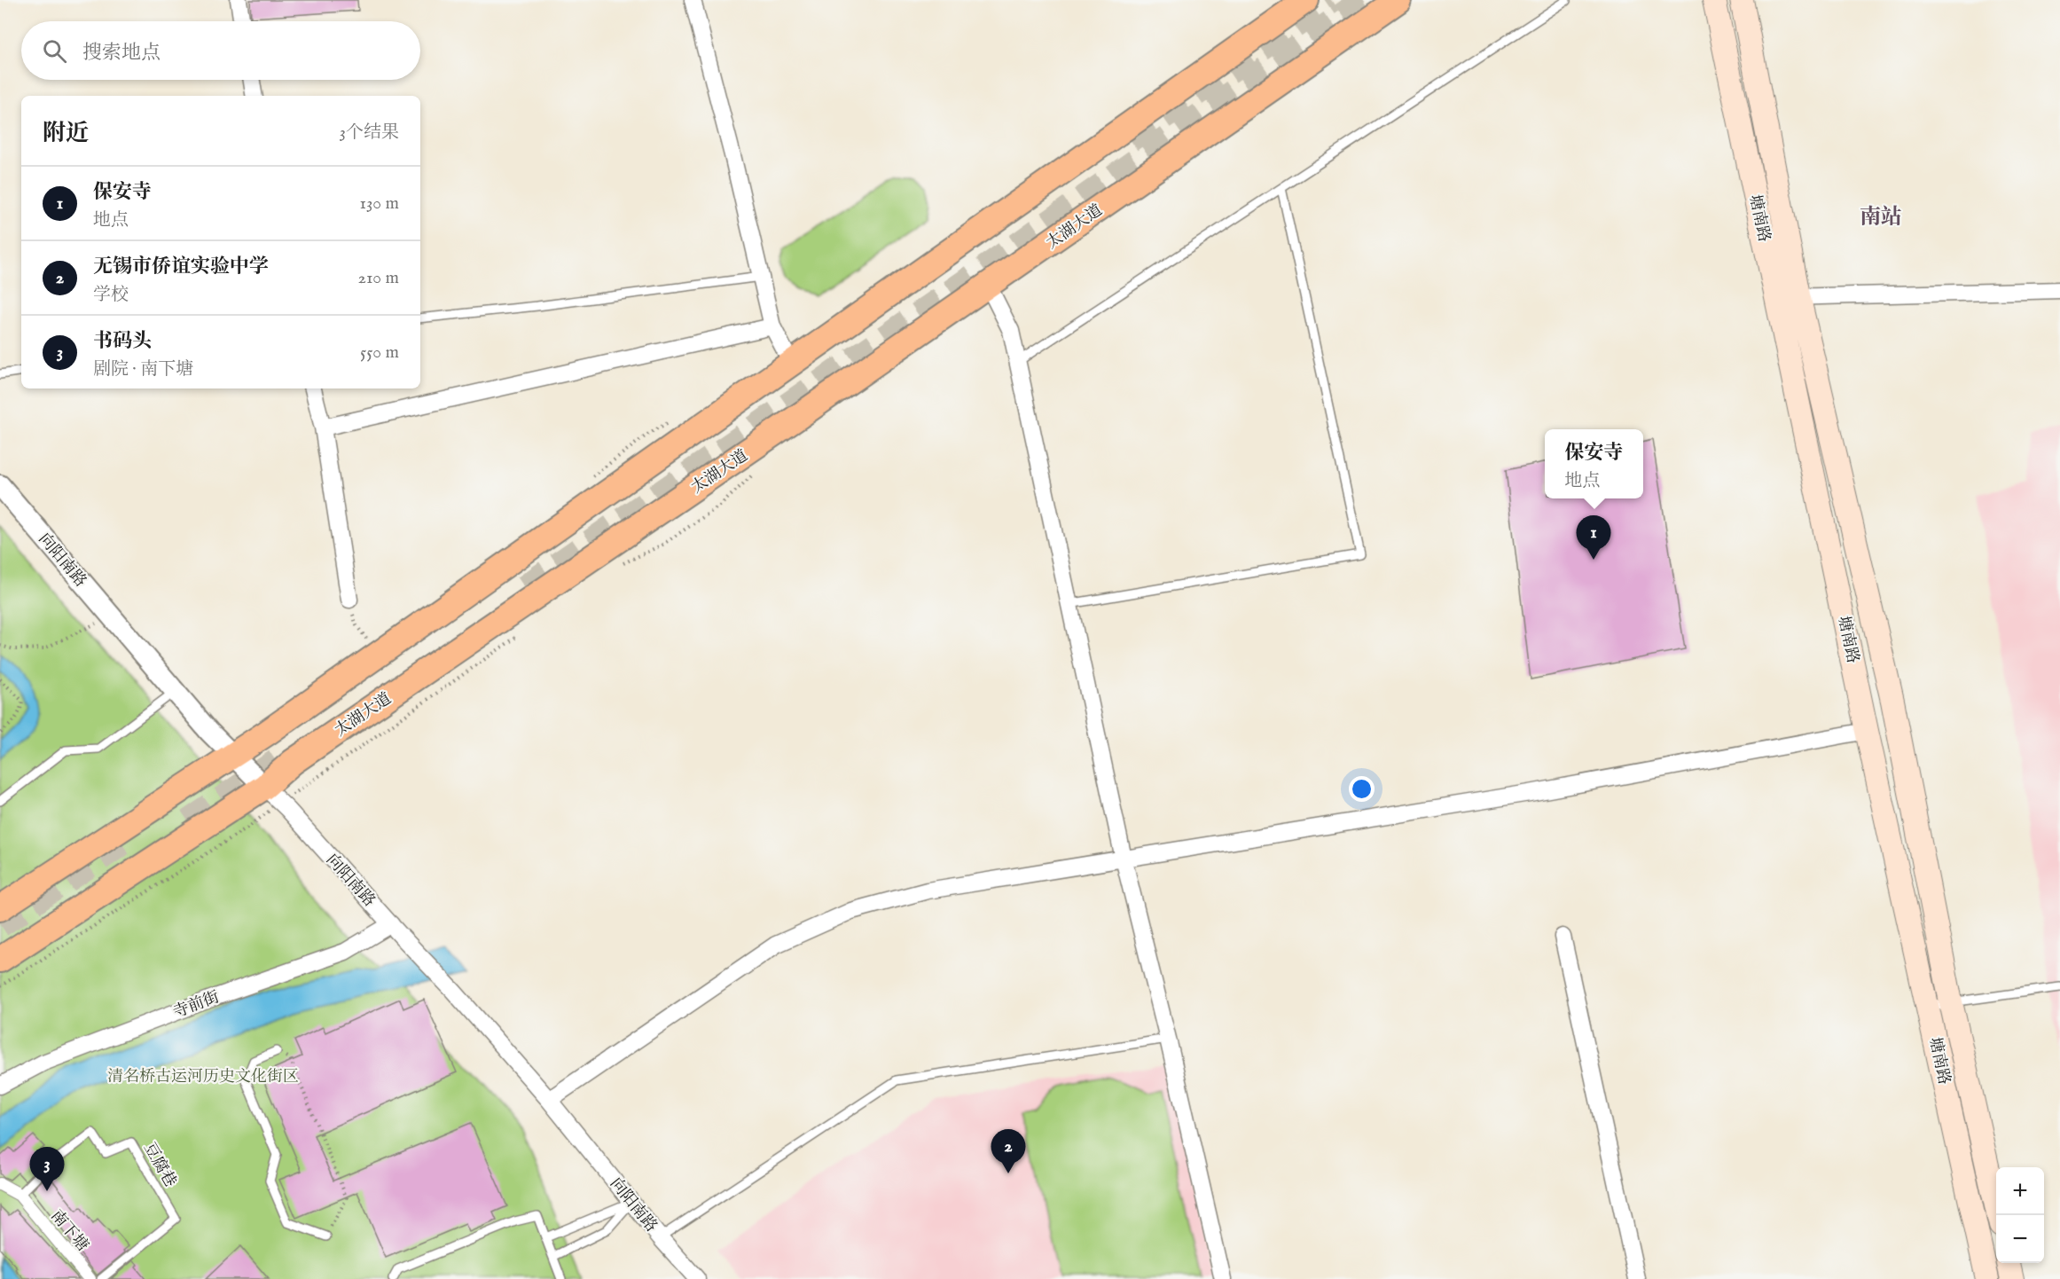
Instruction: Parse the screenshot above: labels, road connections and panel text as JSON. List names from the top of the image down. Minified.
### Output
{"streets":{"main road":["塘南路","太湖大道"],"street":["向阳南路","寺前街","南下塘"],"lane":["豆腐巷"]},"crossings":[["太湖大道","向阳南路"],["向阳南路","寺前街"],["豆腐巷","南下塘"]],"districts":["南站"],"parks":["清名桥古运河历史文化街区"],"page":{"search":"搜索地点","heading":["附近","3个结果"],"list":[{"mark":"1","name":"保安寺","note":"地点","value":"130 m"},{"mark":"2","name":"无锡市侨谊实验中学","note":"学校","value":"210 m"},{"mark":"3","name":"书码头","note":"剧院 · 南下塘","value":"550 m"}],"popup":["保安寺","地点"],"pins":["1","2","3"],"map_buttons":["+","−"]}}
